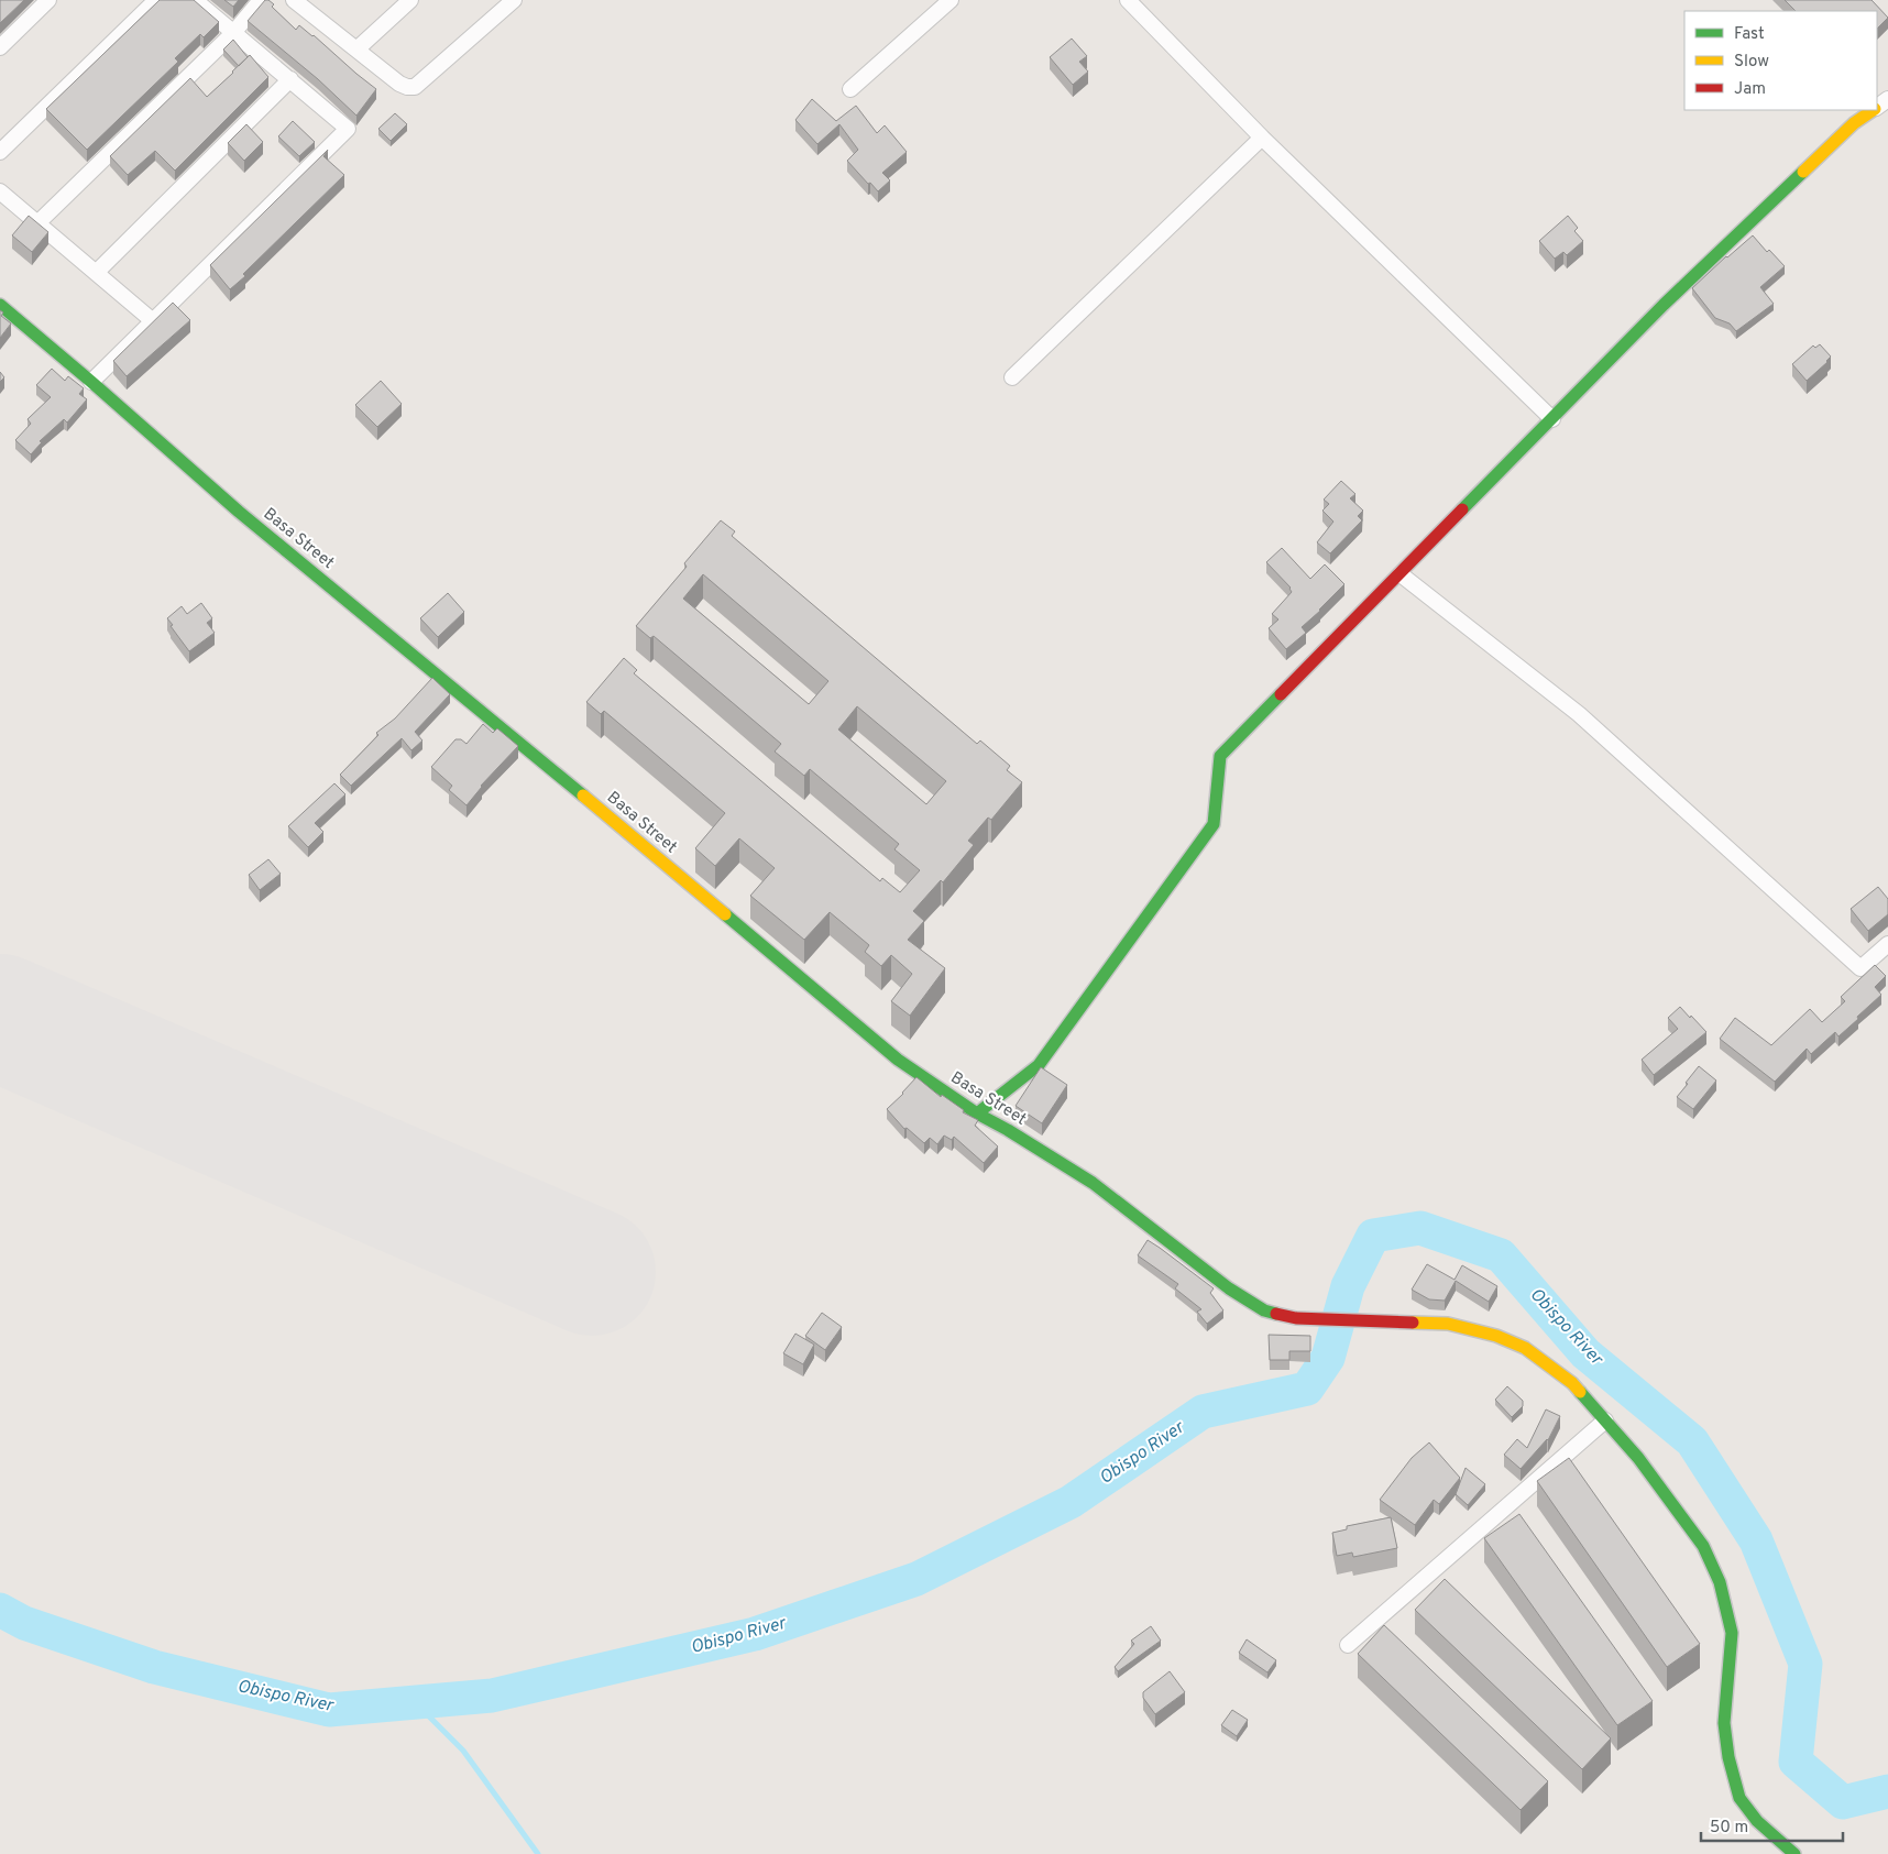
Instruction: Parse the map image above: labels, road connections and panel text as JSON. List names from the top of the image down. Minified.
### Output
{"streets":{"street":["Basa Street"]},"water":["Obispo River"],"legend":["Fast","Slow","Jam"],"scale_bar":"50 m"}
